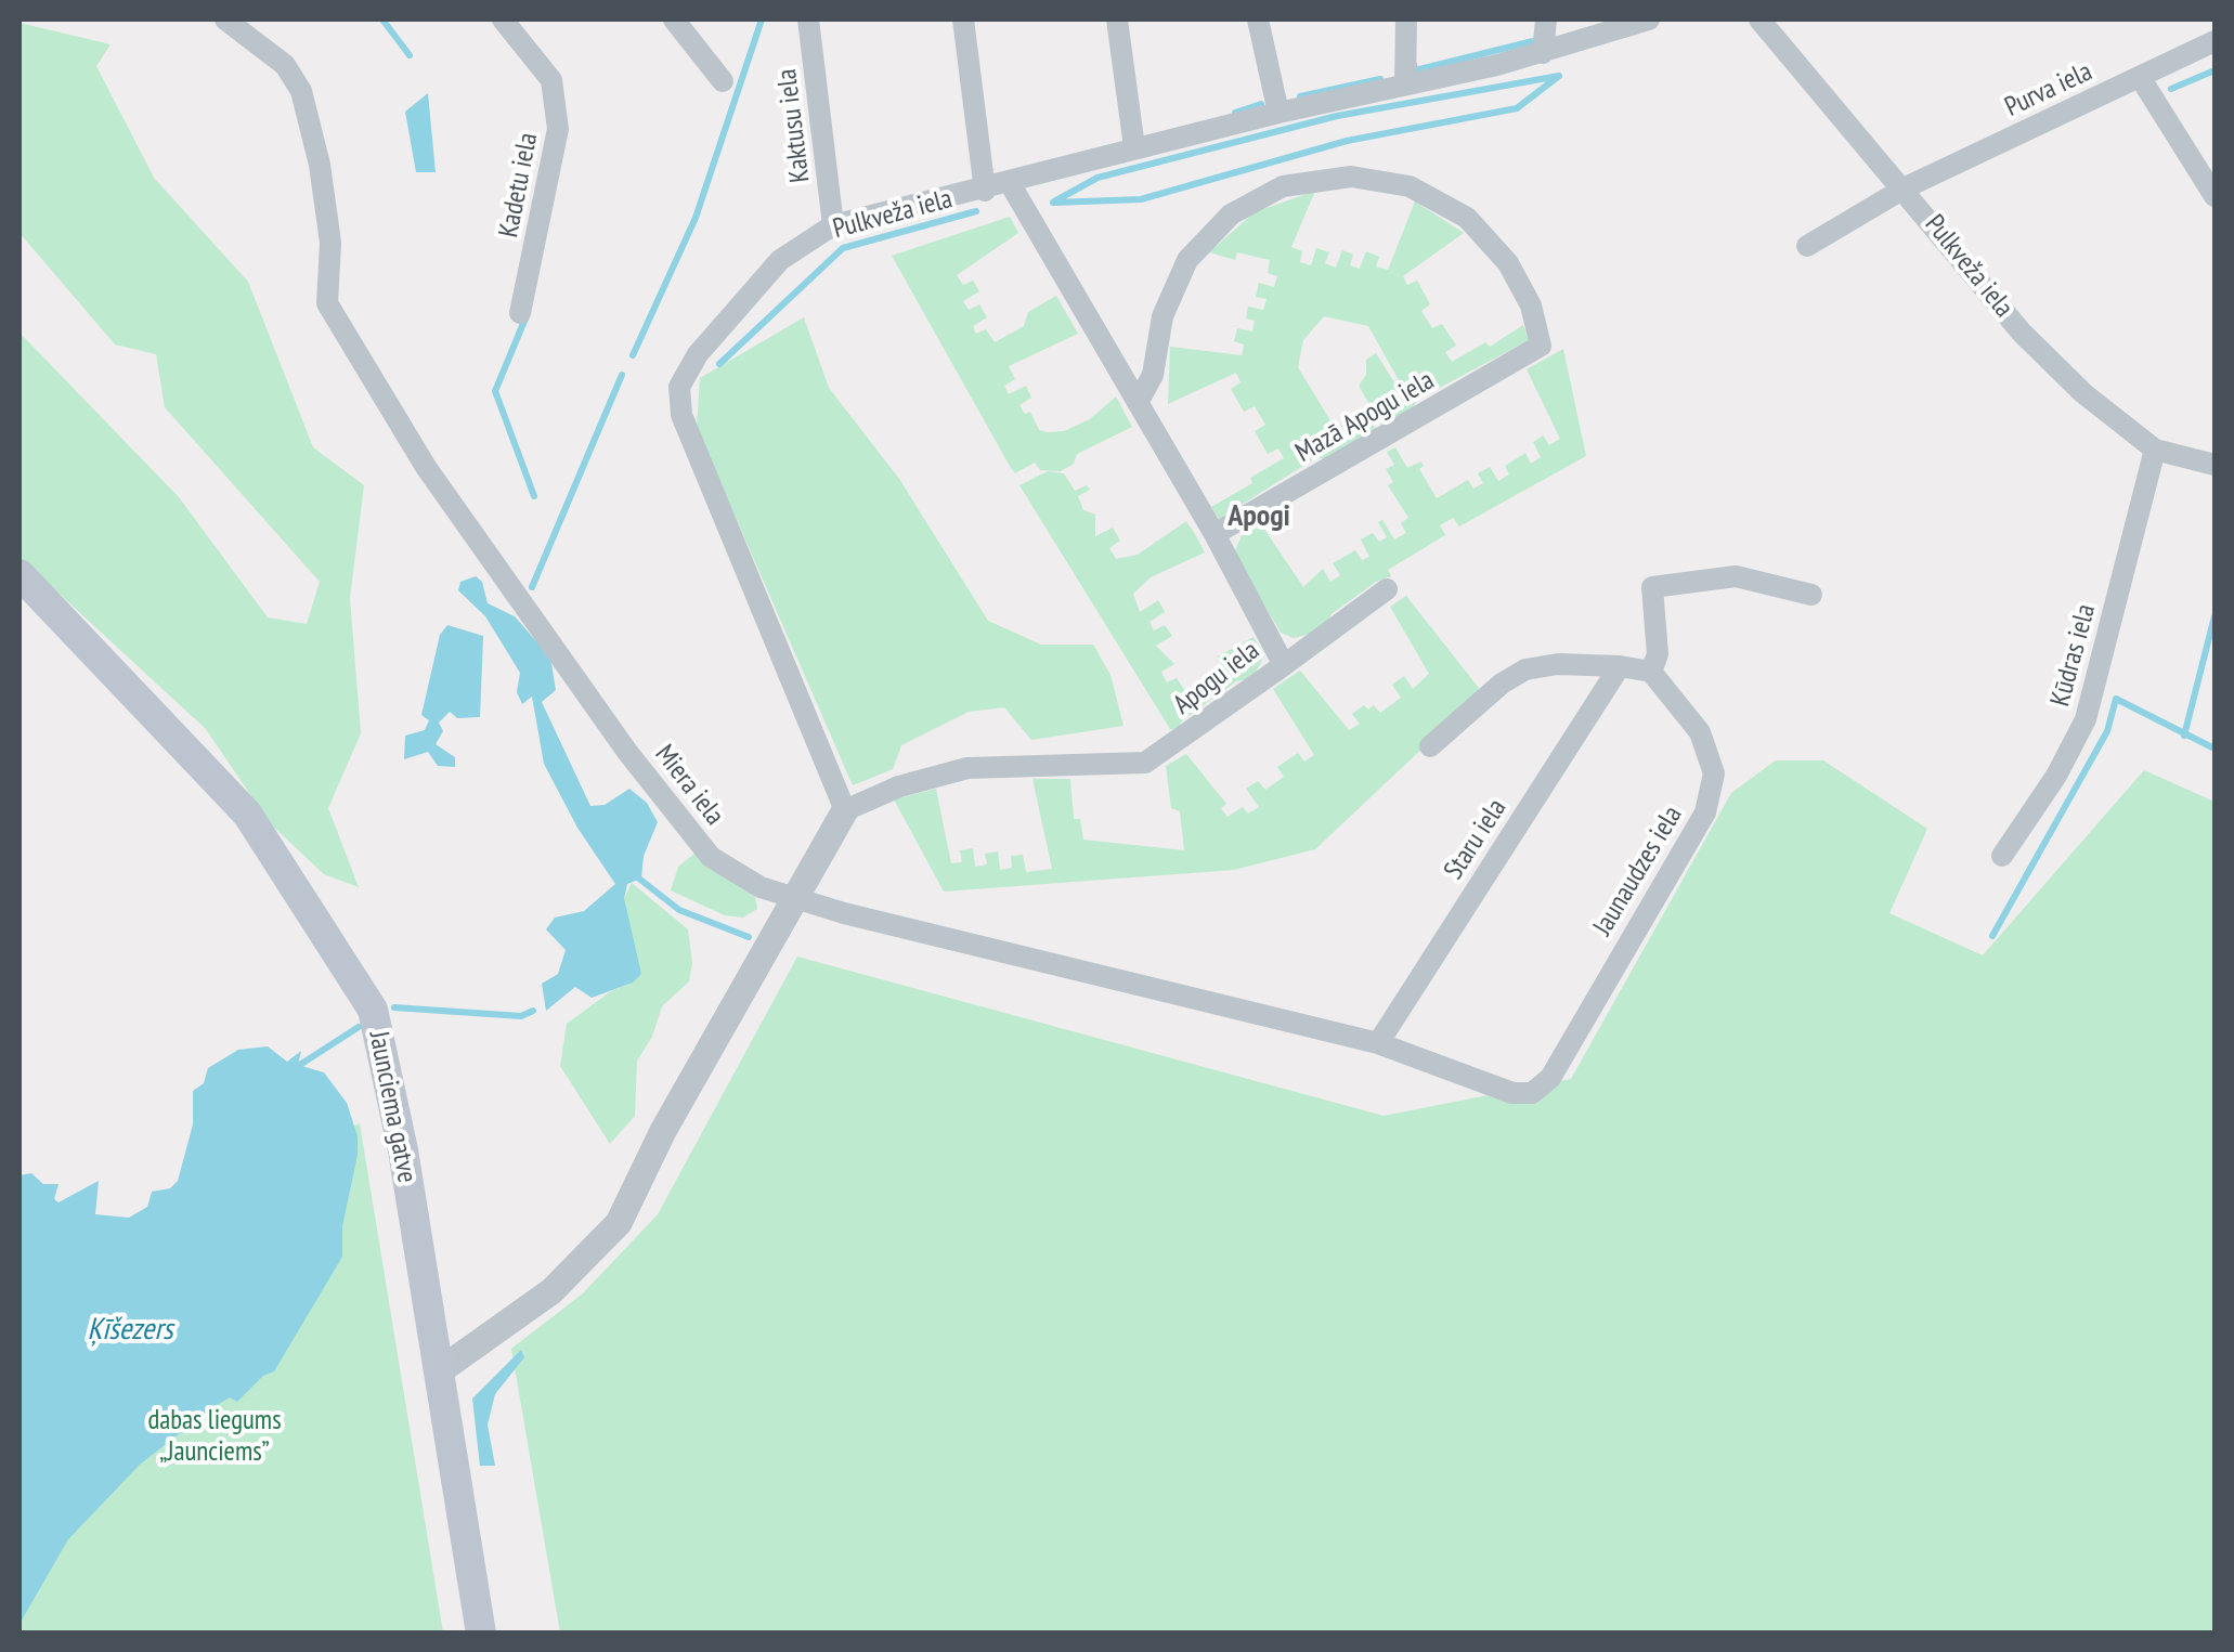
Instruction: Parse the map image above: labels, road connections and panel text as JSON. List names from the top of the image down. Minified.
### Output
{"streets":{"main road":["Jaunciema gatve"],"street":["Purva iela","Kaktusu iela","Kadetu iela","Pulkveža iela","Mazā Apogu iela","Kūdras iela","Apogu iela","Miera iela","Staru iela","Jaunaudzes iela"]},"crossings":[["Purva iela","Pulkveža iela"],["Kaktusu iela","Pulkveža iela"],["Pulkveža iela","Kūdras iela"],["Pulkveža iela","Apogu iela"],["Mazā Apogu iela","Apogu iela"],["Miera iela","Staru iela"],["Miera iela","Jaunaudzes iela"]],"districts":["Apogi"],"water":["Ķīšezers"],"parks":["dabas liegums „Jaunciems”"]}
